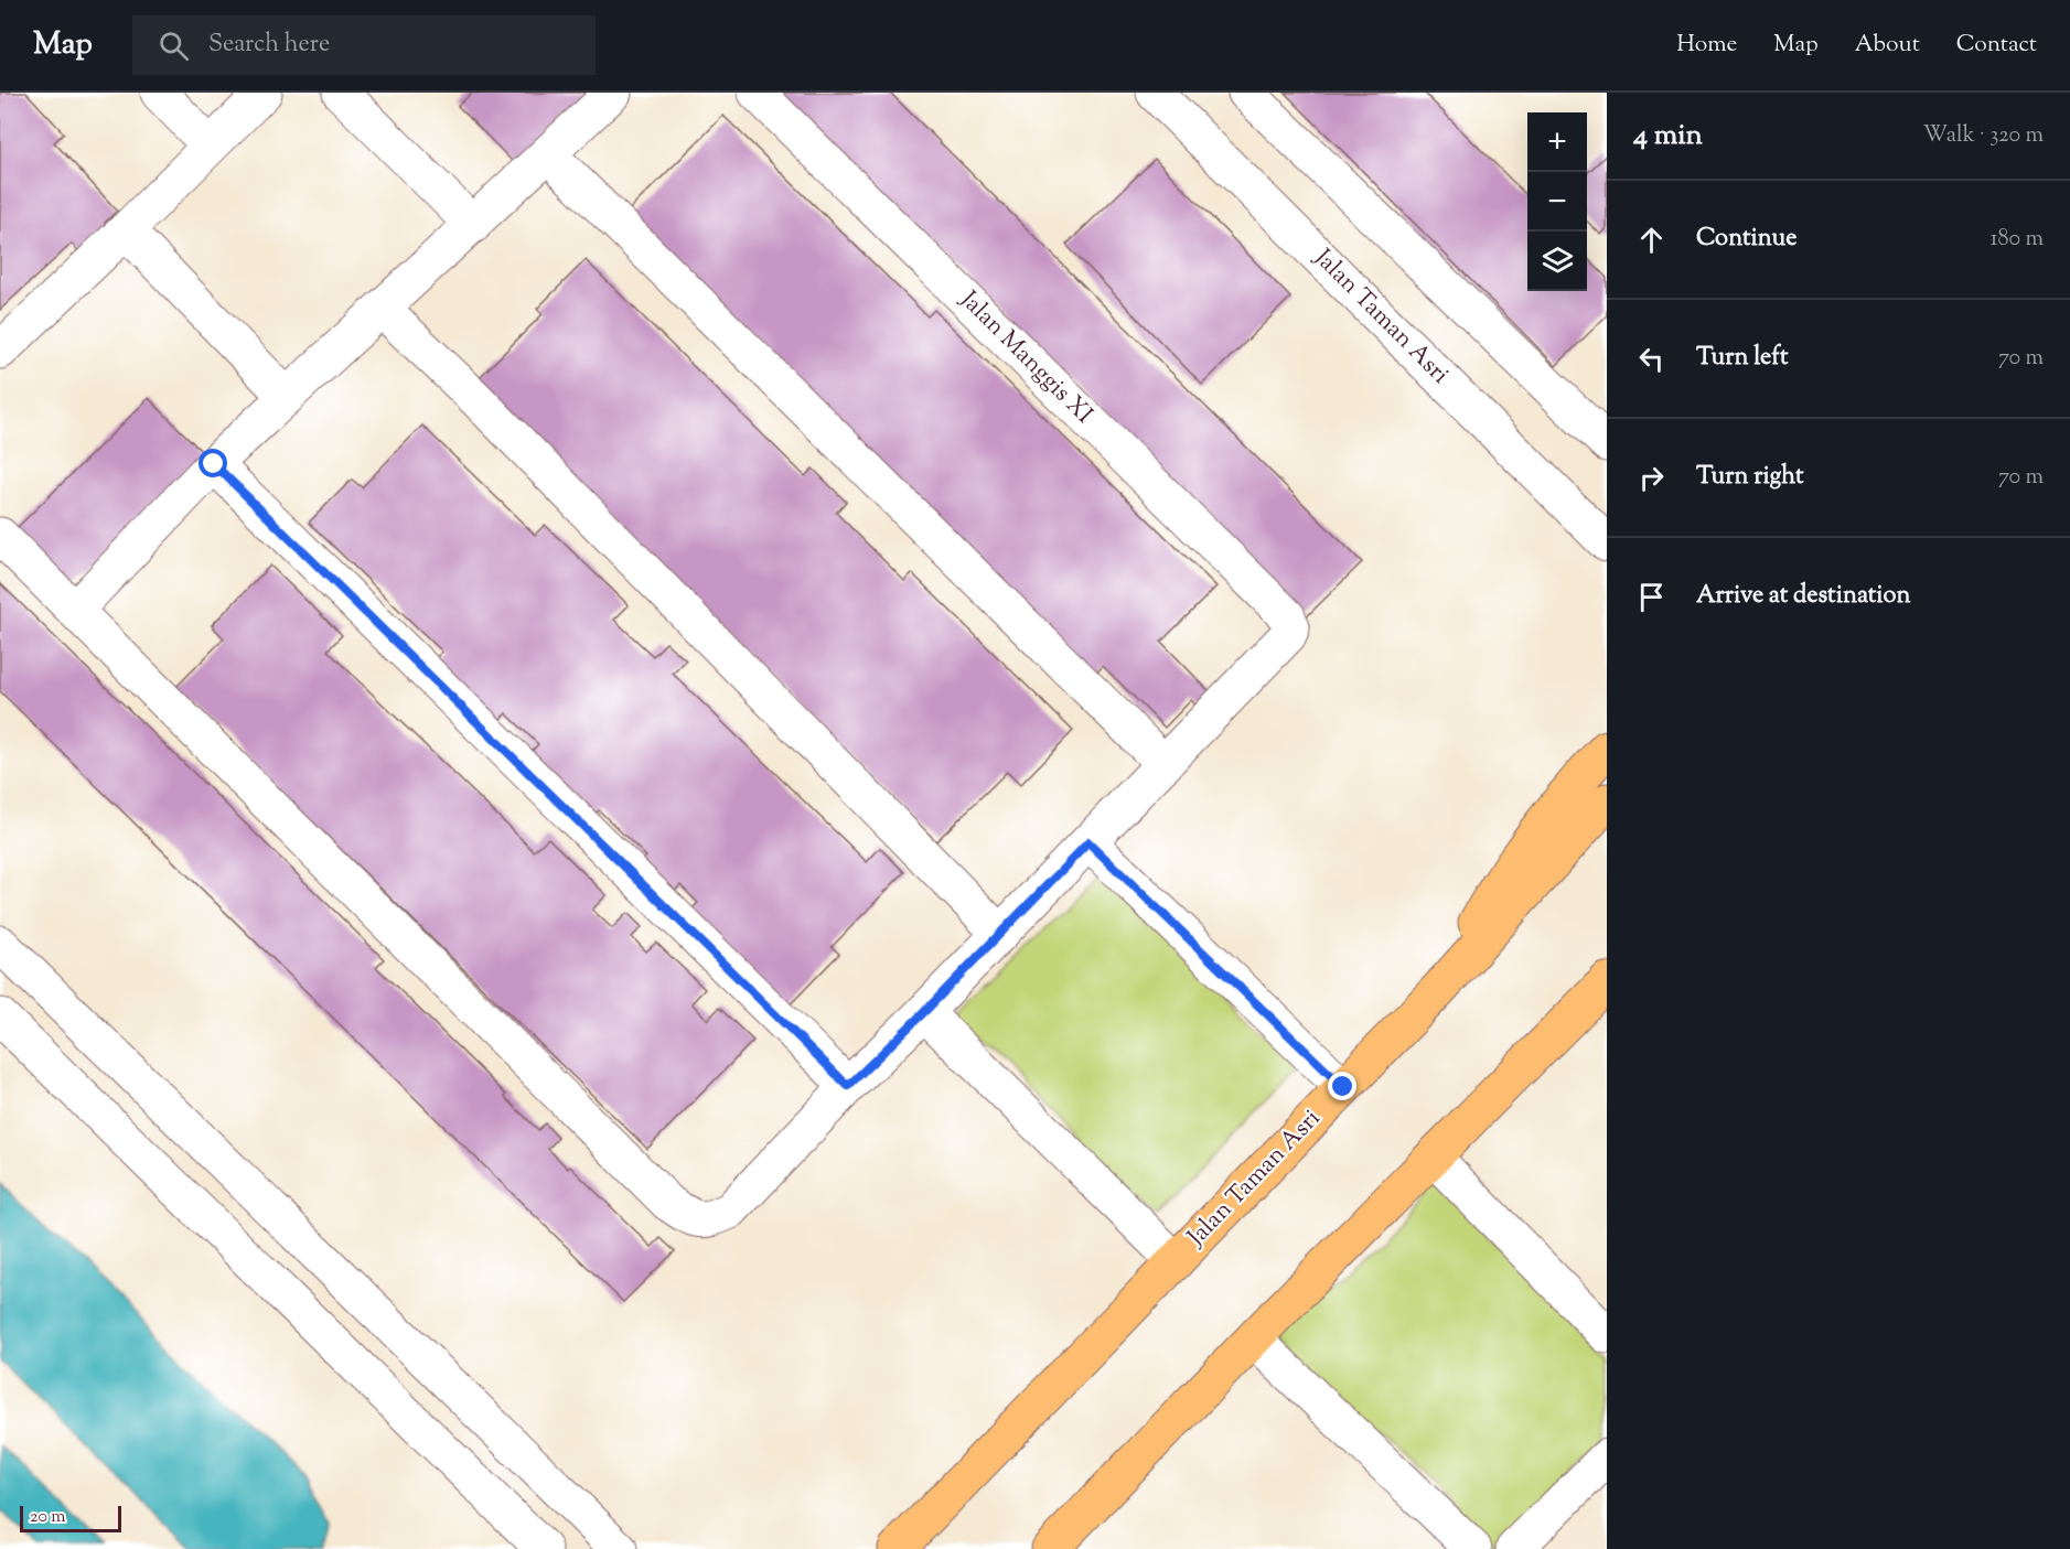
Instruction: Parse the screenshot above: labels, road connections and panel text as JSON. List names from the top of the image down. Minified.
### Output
{"streets":{"main road":["Jalan Taman Asri"],"street":["Jalan Manggis XI"]},"scale_bar":"20 m","page":{"header":"Map","search":"Search here","nav":["Home","Map","About","Contact"],"heading":["4 min","Walk · 320 m"],"map_buttons":["+","−"],"list":[["Continue","180 m"],["Turn left","70 m"],["Turn right","70 m"],"Arrive at destination"],"scale":"20 m"}}
